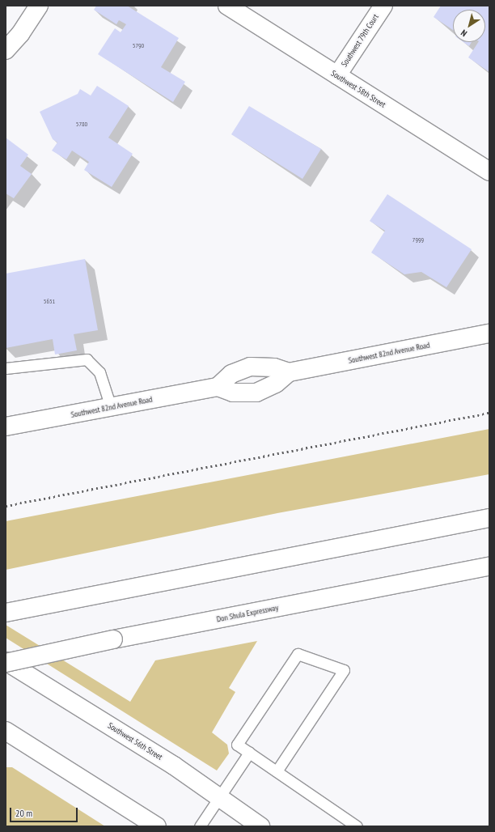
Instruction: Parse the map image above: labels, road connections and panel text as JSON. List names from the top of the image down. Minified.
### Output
{"streets":{"main road":["Southwest 79th Court","Southwest 58th Street","Southwest 82nd Avenue Road","Don Shula Expressway","Southwest 56th Street"]},"crossings":[["Southwest 79th Court","Southwest 58th Street"],["Don Shula Expressway","Southwest 56th Street"]],"house_numbers":["5790","5780","7999","5651"],"scale_bar":"20 m","north":"bottom left"}
